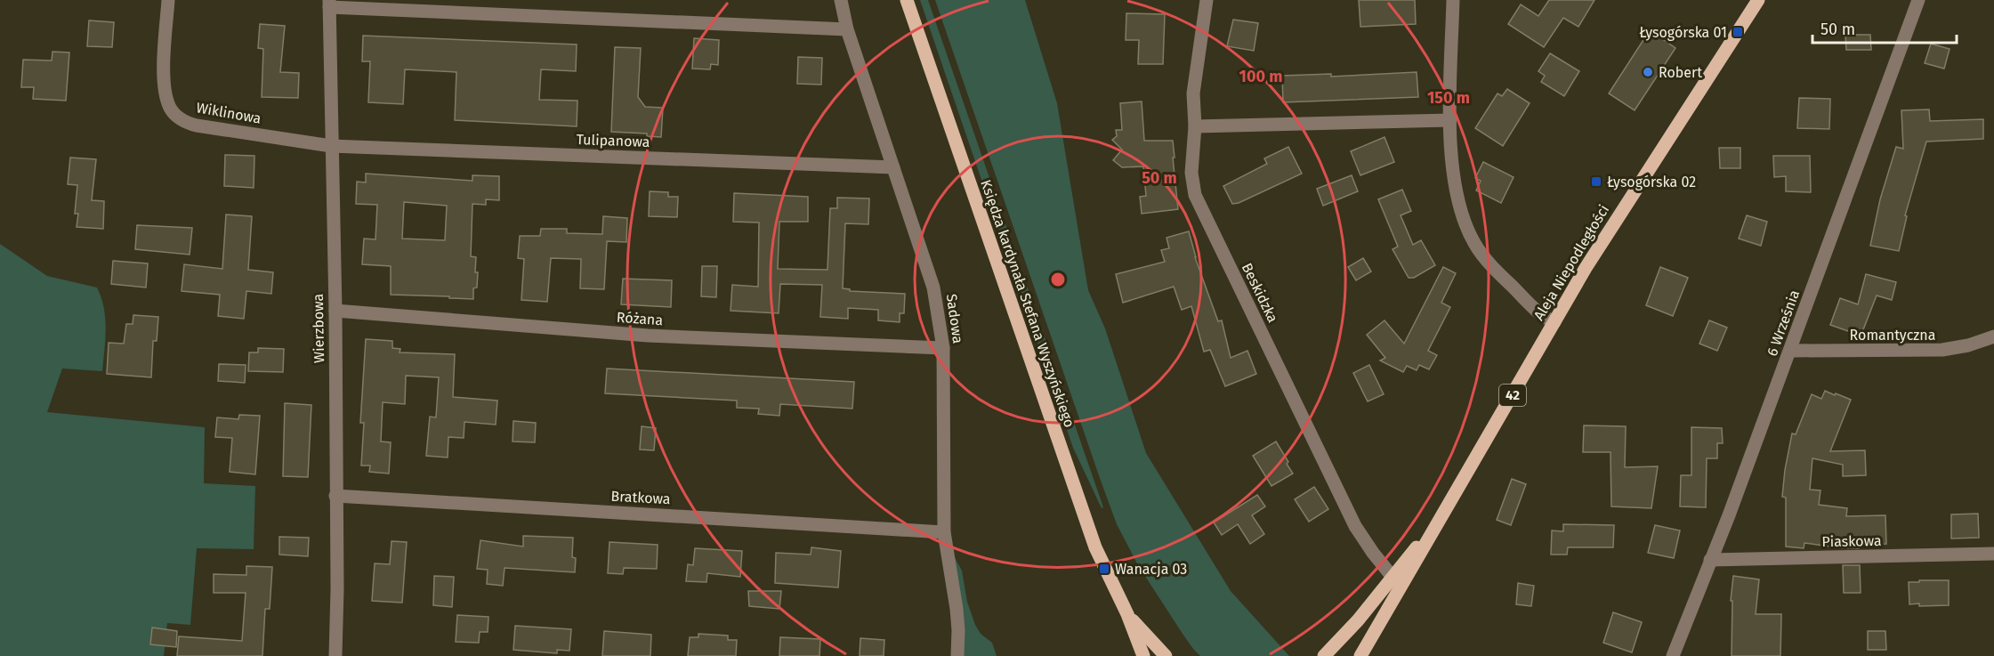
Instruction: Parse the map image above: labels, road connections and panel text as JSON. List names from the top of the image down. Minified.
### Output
{"streets":{"main road":["Aleja Niepodległości","Księdza kardynała Stefana Wyszyńskiego","42"],"street":["Wiklinowa","Tulipanowa","Beskidzka","Różana","Sadowa","6 Września","Wierzbowa","Romantyczna","Bratkowa","Piaskowa"]},"crossings":[["Wiklinowa","Tulipanowa"],["Wiklinowa","Wierzbowa"],["Tulipanowa","Sadowa"],["Tulipanowa","Wierzbowa"],["Aleja Niepodległości","Beskidzka"],["Różana","Sadowa"],["Różana","Wierzbowa"],["Sadowa","Bratkowa"],["6 Września","Romantyczna"],["6 Września","Piaskowa"],["Wierzbowa","Bratkowa"]],"places":{"transit":["Łysogórska 01","Łysogórska 02","Wanacja 03"],"other":["Robert"]},"scale_bar":"50 m","rings":["100 m","150 m","50 m"]}
